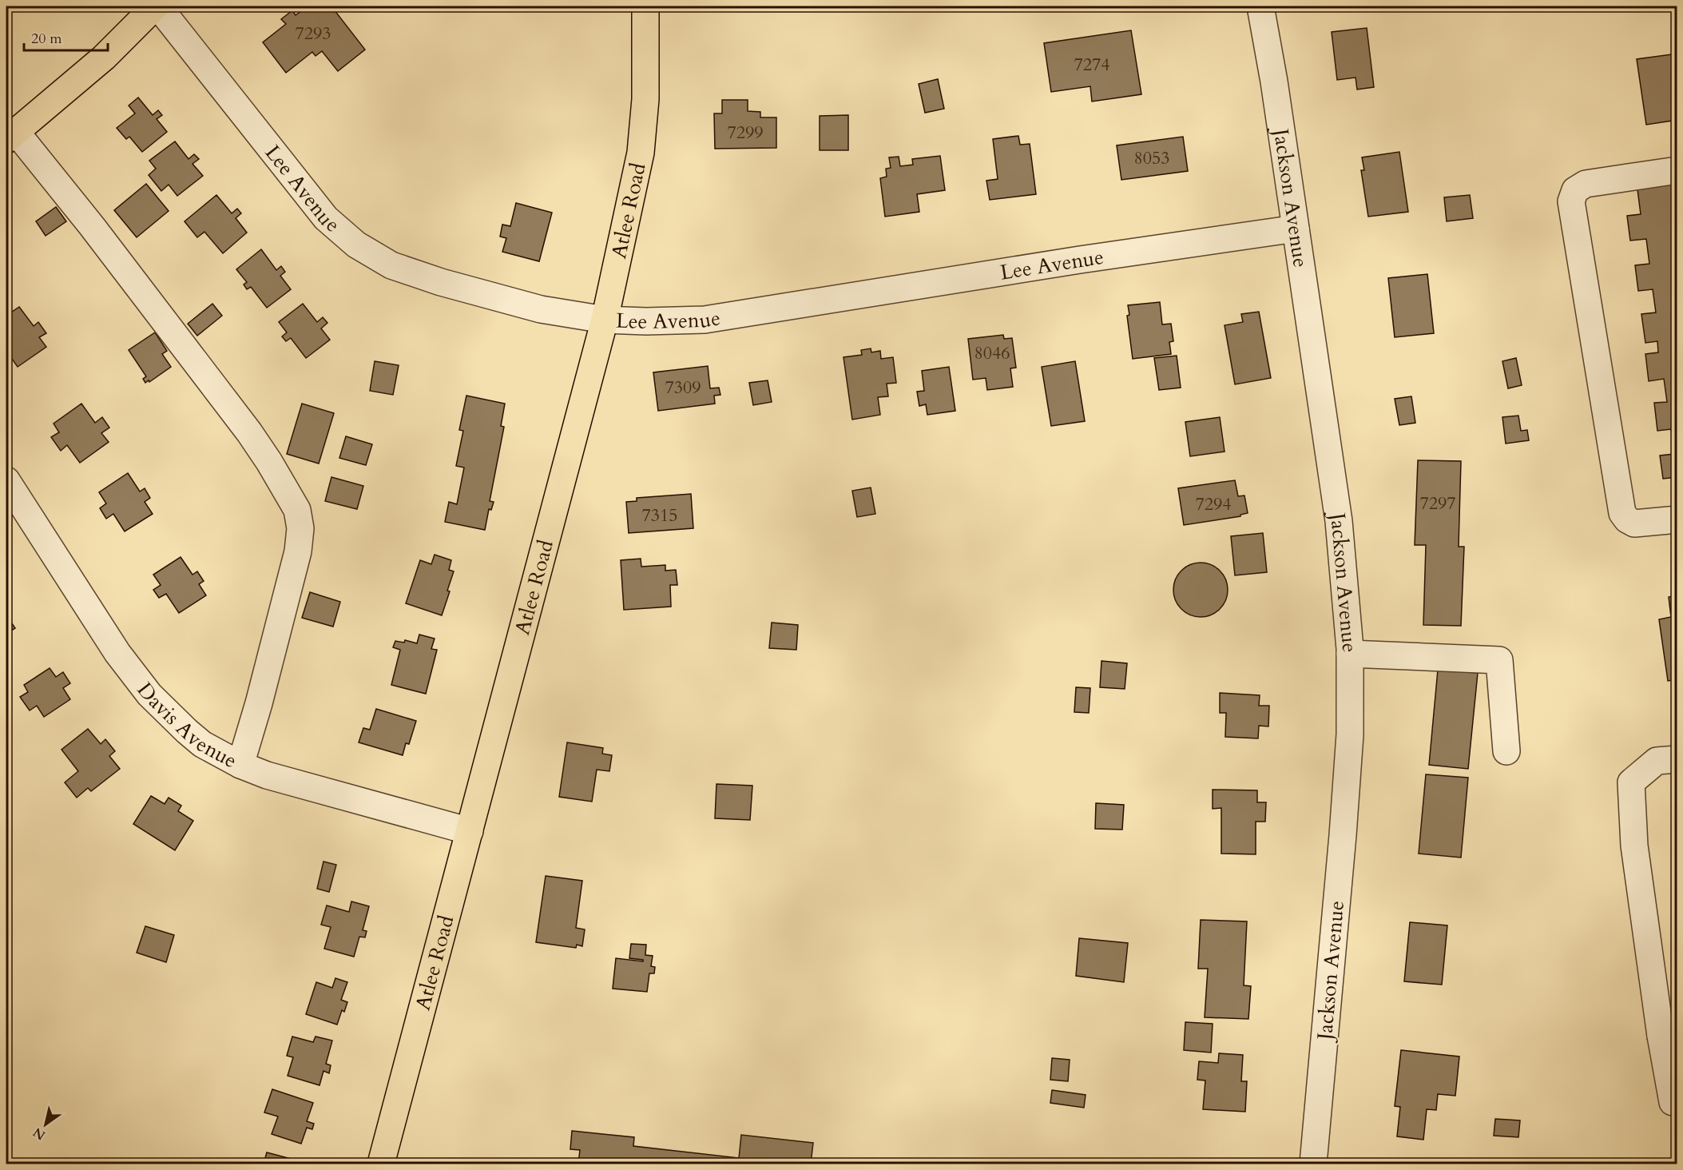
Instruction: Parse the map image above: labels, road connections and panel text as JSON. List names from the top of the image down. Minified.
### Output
{"streets":{"main road":["Atlee Road"],"street":["Lee Avenue","Jackson Avenue","Davis Avenue"]},"crossings":[["Lee Avenue","Jackson Avenue"],["Lee Avenue","Atlee Road"],["Atlee Road","Davis Avenue"]],"house_numbers":["7293","7274","7299","8053","8046","7309","7297","7294","7315"],"scale_bar":"20 m","north":"bottom left"}
